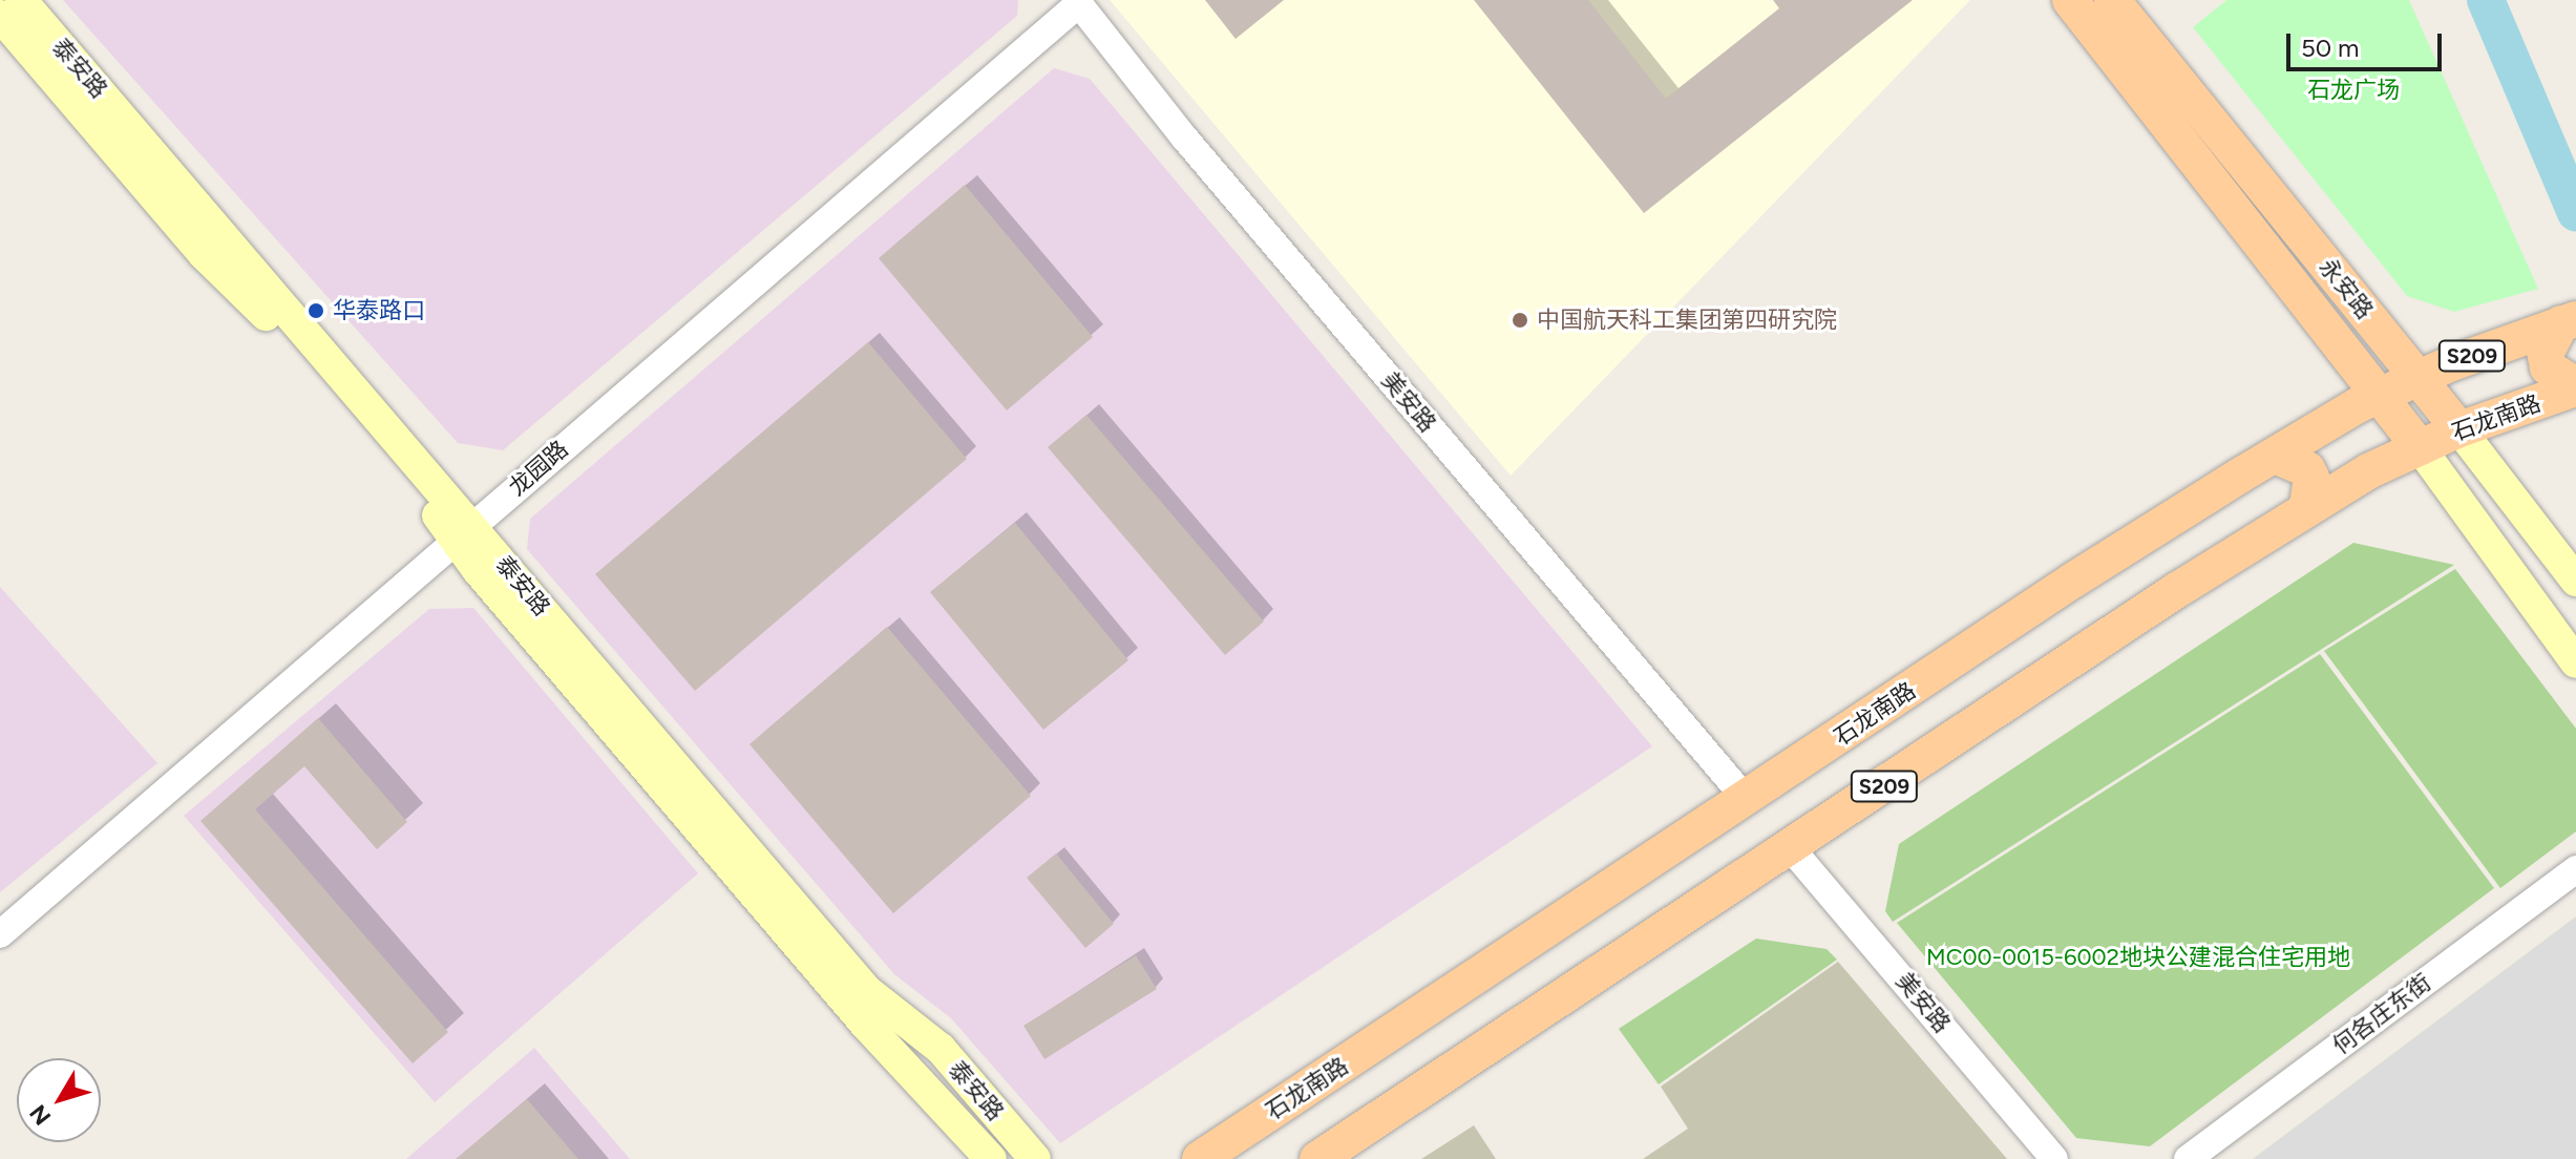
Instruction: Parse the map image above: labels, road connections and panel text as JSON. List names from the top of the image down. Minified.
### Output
{"streets":{"main road":["泰安路","永安路","S209","石龙南路"],"street":["美安路","龙园路","何各庄东街"]},"crossings":[["泰安路","龙园路"],["永安路","石龙南路"],["美安路","石龙南路"],["美安路","龙园路"]],"parks":["石龙广场","MC00-0015-6002地块公建混合住宅用地"],"places":["华泰路口","中国航天科工集团第四研究院"],"scale_bar":"50 m","north":"bottom left"}
